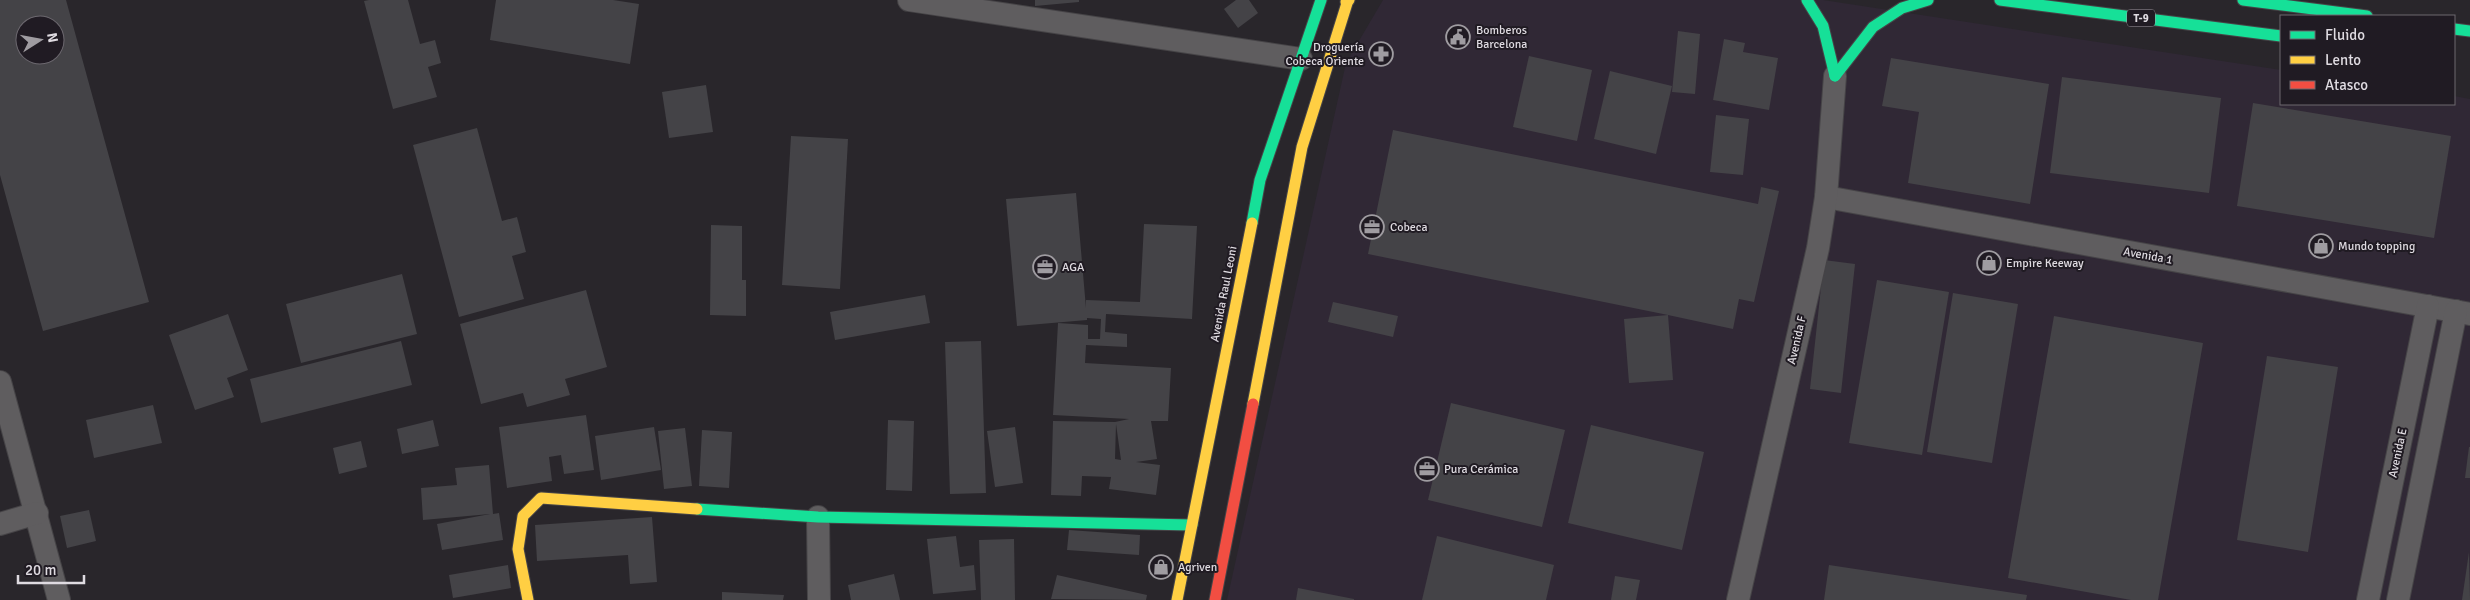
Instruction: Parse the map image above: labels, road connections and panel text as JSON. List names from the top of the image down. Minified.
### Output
{"streets":{"main road":["T-9","Avenida Raul Leoni"],"street":["Avenida 1","Avenida F","Avenida E"]},"crossings":[["Avenida 1","Avenida F"],["Avenida 1","Avenida E"]],"places":{"public building":["Bomberos Barcelona"],"pharmacy":["Droguería Cobeca Oriente"],"office":["Cobeca","AGA","Pura Cerámica"],"shop":["Mundo topping","Empire Keeway","Agriven"]},"legend":["Fluido","Lento","Atasco"],"scale_bar":"20 m","north":"right"}
